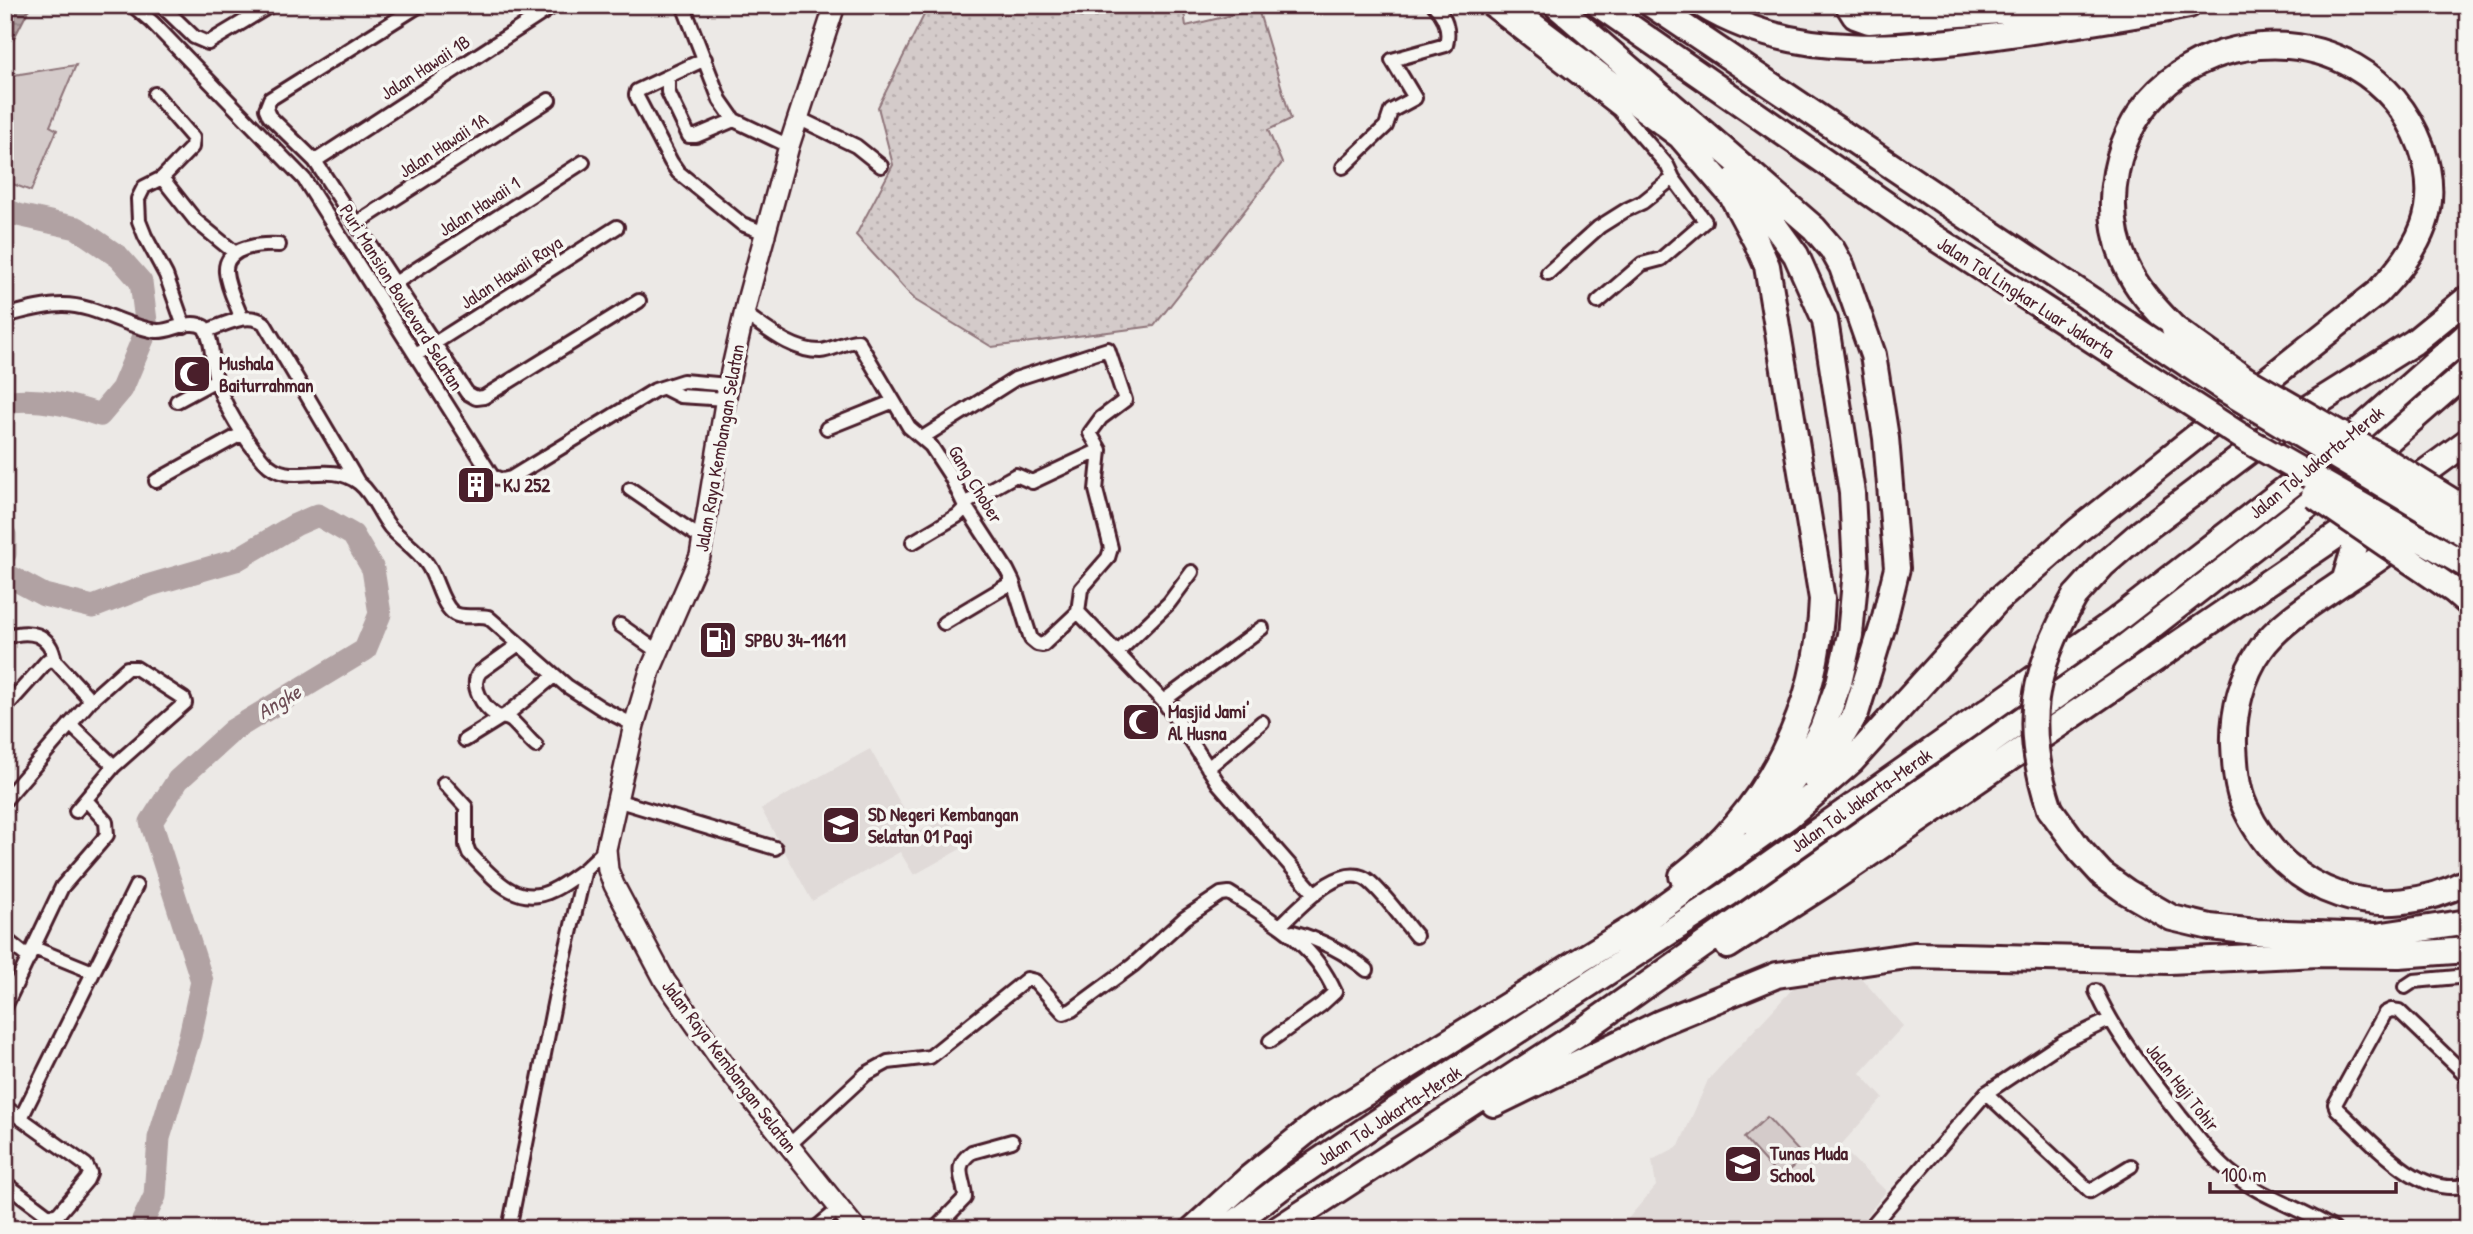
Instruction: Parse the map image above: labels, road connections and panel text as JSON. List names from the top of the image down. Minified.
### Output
{"streets":{"highway":["Jalan Tol Lingkar Luar Jakarta","Jalan Tol Jakarta–Merak"],"main road":["Jalan Raya Kembangan Selatan"],"street":["Jalan Hawaii 1B","Jalan Hawaii 1A","Jalan Hawaii 1","Jalan Hawaii Raya","Puri Mansion Boulevard Selatan","Gang Chober","Jalan Haji Tohir"]},"crossings":[["Jalan Hawaii Raya","Puri Mansion Boulevard Selatan"],["Puri Mansion Boulevard Selatan","Jalan Raya Kembangan Selatan"],["Jalan Raya Kembangan Selatan","Gang Chober"]],"water":["Angke"],"places":{"mosque":["Mushala Baiturrahman","Masjid Jami' Al Husna"],"building":["KJ 252"],"fuel station":["SPBU 34-11611"],"school or university":["SD Negeri Kembangan Selatan 01 Pagi","Tunas Muda School"]},"scale_bar":"100 m"}
